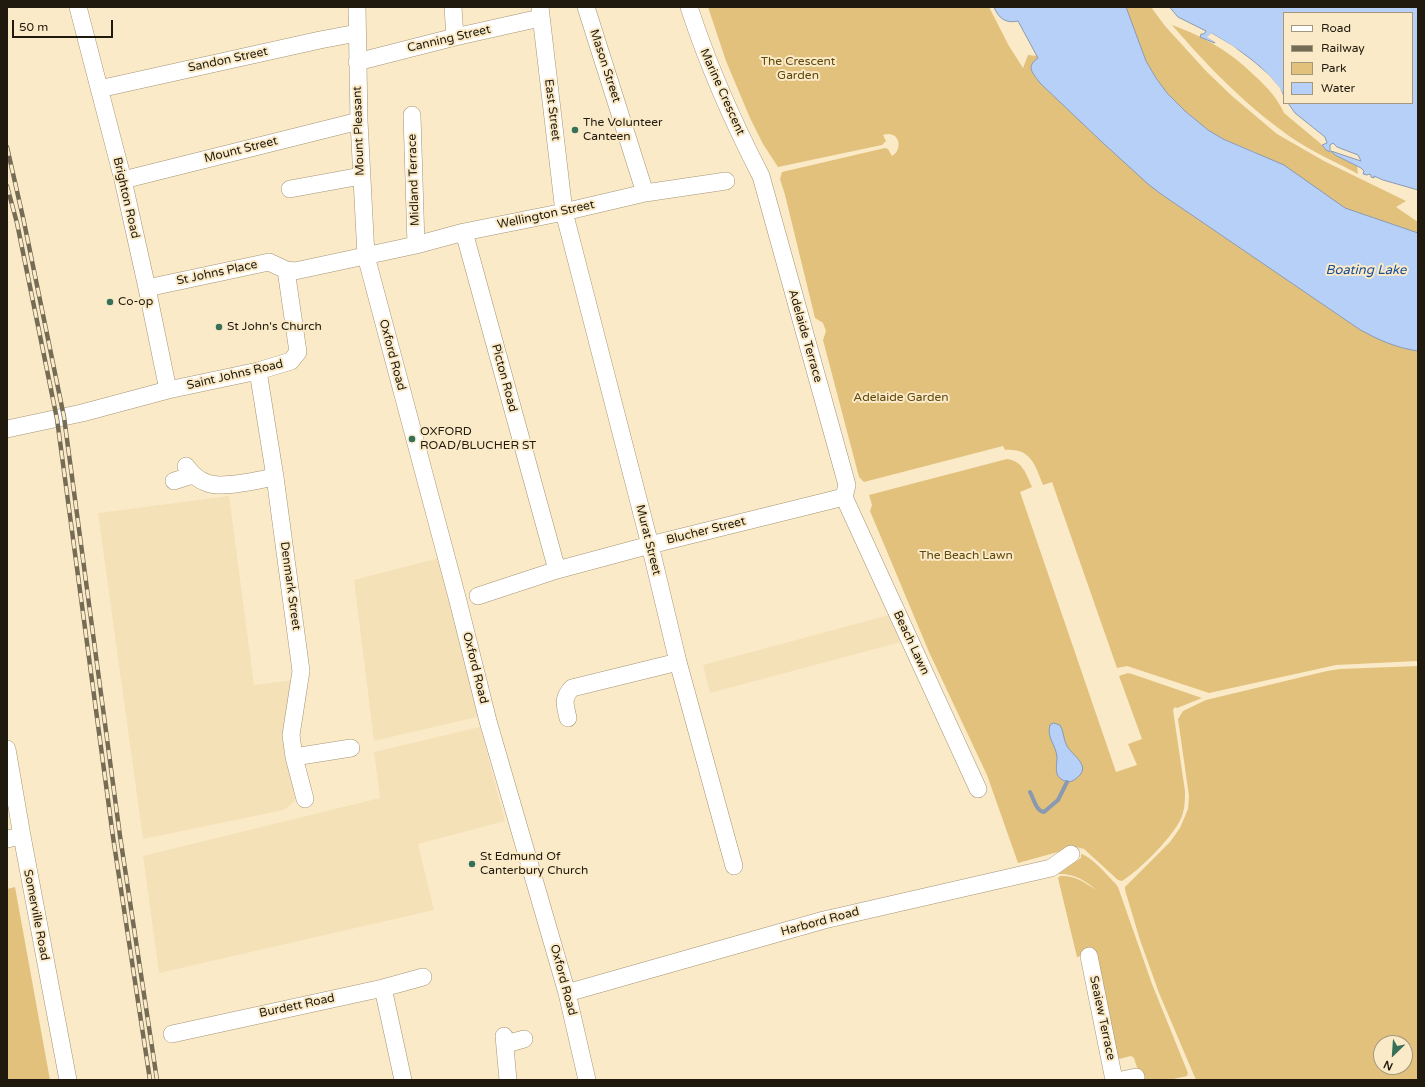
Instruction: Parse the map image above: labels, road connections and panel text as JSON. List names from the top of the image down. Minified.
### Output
{"streets":{"street":["Canning Street","Sandon Street","Mason Street","Marine Crescent","East Street","Mount Pleasant","Mount Street","Midland Terrace","Brighton Road","Wellington Street","St Johns Place","Adelaide Terrace","Oxford Road","Saint Johns Road","Picton Road","Blucher Street","Murat Street","Denmark Street","Beach Lawn","Somerville Road","Harbord Road","Burdett Road","Seaiew Terrace"]},"crossings":[["Canning Street","East Street"],["Canning Street","Mount Pleasant"],["Sandon Street","Mount Pleasant"],["Sandon Street","Brighton Road"],["Mason Street","Wellington Street"],["Marine Crescent","Adelaide Terrace"],["East Street","Wellington Street"],["East Street","Murat Street"],["Mount Pleasant","Mount Street"],["Mount Pleasant","Wellington Street"],["Mount Pleasant","Oxford Road"],["Mount Street","Brighton Road"],["Midland Terrace","Wellington Street"],["Brighton Road","St Johns Place"],["Brighton Road","Saint Johns Road"],["Wellington Street","Oxford Road"],["Wellington Street","Picton Road"],["Wellington Street","Murat Street"],["St Johns Place","Saint Johns Road"],["Adelaide Terrace","Blucher Street"],["Adelaide Terrace","Beach Lawn"],["Oxford Road","Harbord Road"],["Saint Johns Road","Denmark Street"],["Picton Road","Blucher Street"],["Blucher Street","Murat Street"],["Blucher Street","Beach Lawn"]],"water":["Boating Lake"],"parks":["The Crescent Garden","Adelaide Garden","The Beach Lawn"],"places":["The Volunteer Canteen","Co-op","St John's Church","OXFORD ROAD/BLUCHER ST","St Edmund Of Canterbury Church"],"legend":["Road","Railway","Park","Water"],"scale_bar":"50 m","north":"bottom left"}
